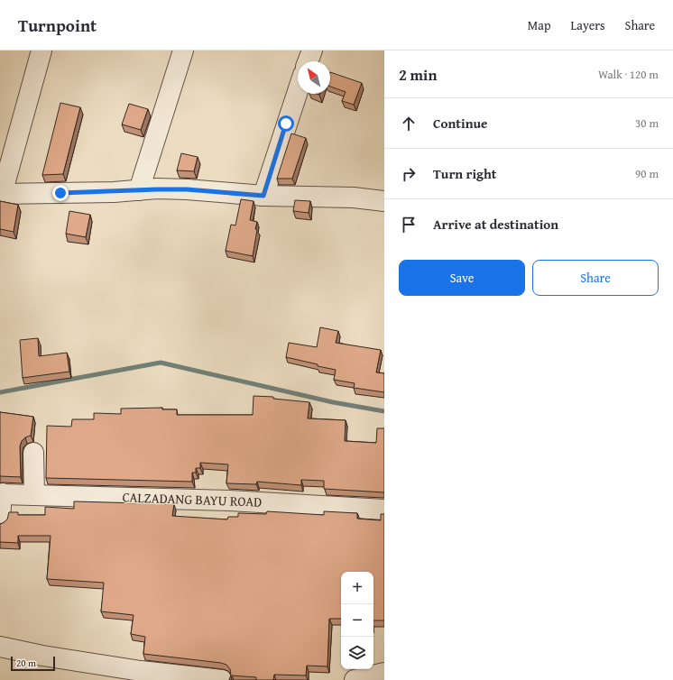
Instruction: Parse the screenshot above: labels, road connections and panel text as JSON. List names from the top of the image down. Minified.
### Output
{"streets":{"street":["CALZADANG BAYU ROAD"]},"scale_bar":"20 m","north":"top left","page":{"header":"Turnpoint","nav":["Map","Layers","Share"],"heading":["2 min","Walk · 120 m"],"list":[["Continue","30 m"],["Turn right","90 m"],"Arrive at destination"],"buttons":["Save","Share"],"map_buttons":["+","−"],"scale":"20 m"}}
